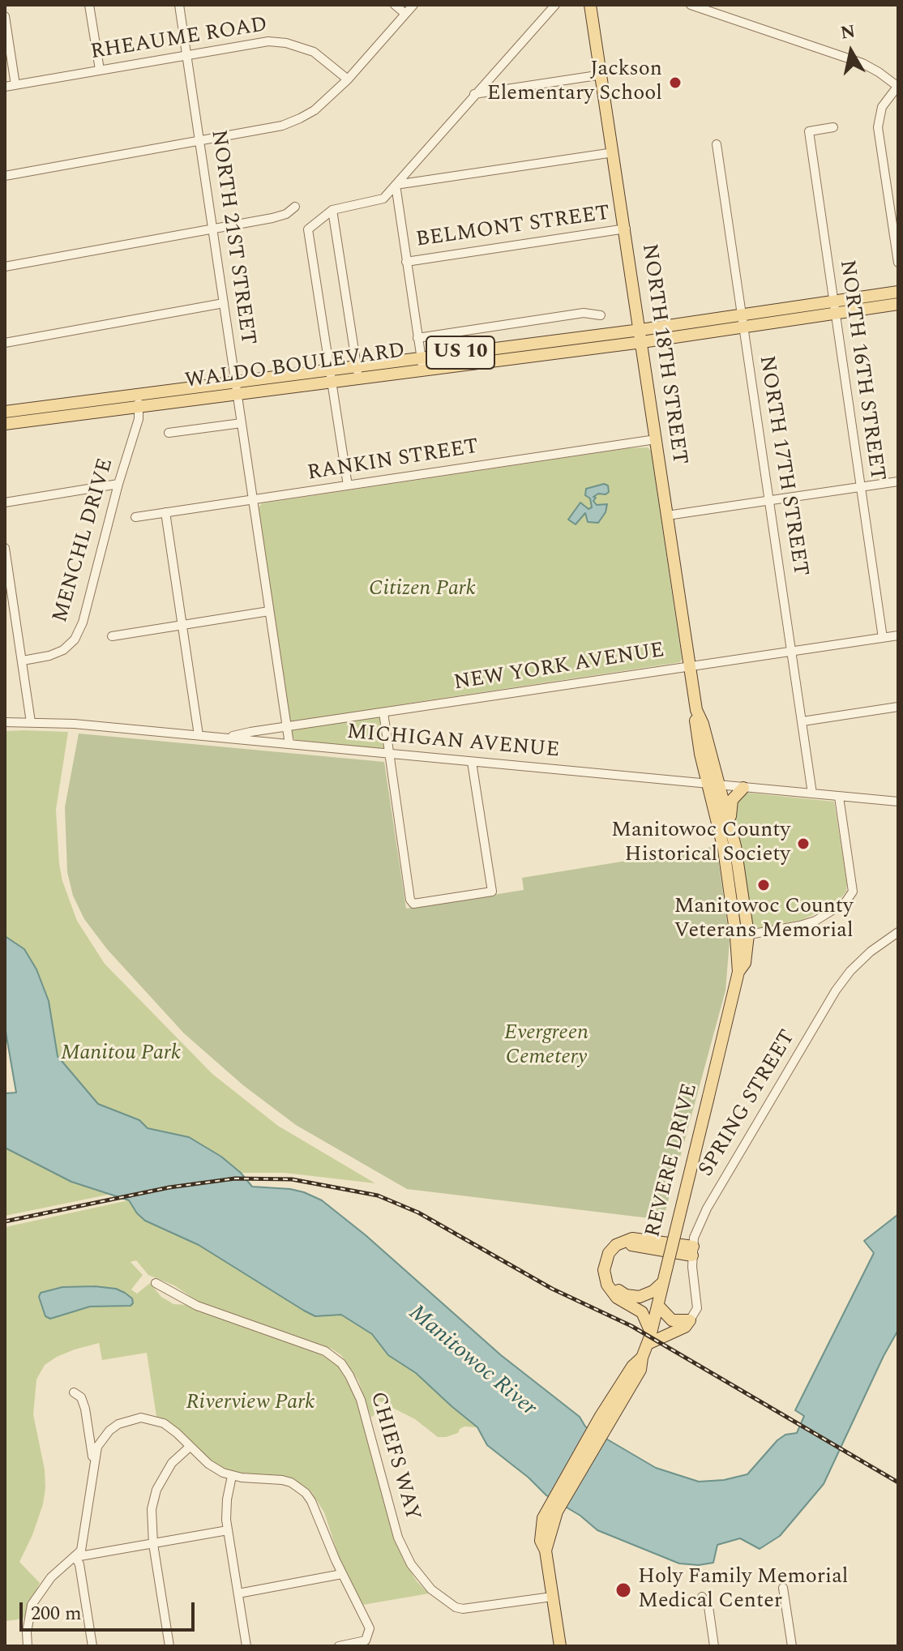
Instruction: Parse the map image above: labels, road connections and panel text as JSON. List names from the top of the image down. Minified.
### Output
{"streets":{"main road":["US 10","NORTH 18TH STREET","WALDO BOULEVARD","REVERE DRIVE"],"street":["RHEAUME ROAD","BELMONT STREET","NORTH 21ST STREET","NORTH 16TH STREET","RANKIN STREET","NORTH 17TH STREET","MENCHL DRIVE","NEW YORK AVENUE","MICHIGAN AVENUE","SPRING STREET","CHIEFS WAY"]},"crossings":[["RHEAUME ROAD","NORTH 21ST STREET"],["BELMONT STREET","NORTH 18TH STREET"],["NORTH 21ST STREET","WALDO BOULEVARD"],["NORTH 21ST STREET","RANKIN STREET"],["NORTH 21ST STREET","NEW YORK AVENUE"],["NORTH 21ST STREET","MICHIGAN AVENUE"],["NORTH 18TH STREET","WALDO BOULEVARD"],["NORTH 18TH STREET","RANKIN STREET"],["NORTH 18TH STREET","NEW YORK AVENUE"],["NORTH 18TH STREET","MICHIGAN AVENUE"],["NORTH 18TH STREET","REVERE DRIVE"],["WALDO BOULEVARD","NORTH 16TH STREET"],["WALDO BOULEVARD","NORTH 17TH STREET"],["WALDO BOULEVARD","MENCHL DRIVE"],["NORTH 16TH STREET","NEW YORK AVENUE"],["NORTH 17TH STREET","NEW YORK AVENUE"],["NORTH 17TH STREET","MICHIGAN AVENUE"],["NEW YORK AVENUE","MICHIGAN AVENUE"],["REVERE DRIVE","CHIEFS WAY"]],"water":["Manitowoc River"],"parks":["Citizen Park","Evergreen Cemetery","Manitou Park","Riverview Park"],"places":["Jackson Elementary School","Manitowoc County Historical Society","Manitowoc County Veterans Memorial","Holy Family Memorial Medical Center"],"scale_bar":"200 m","north":"top"}
